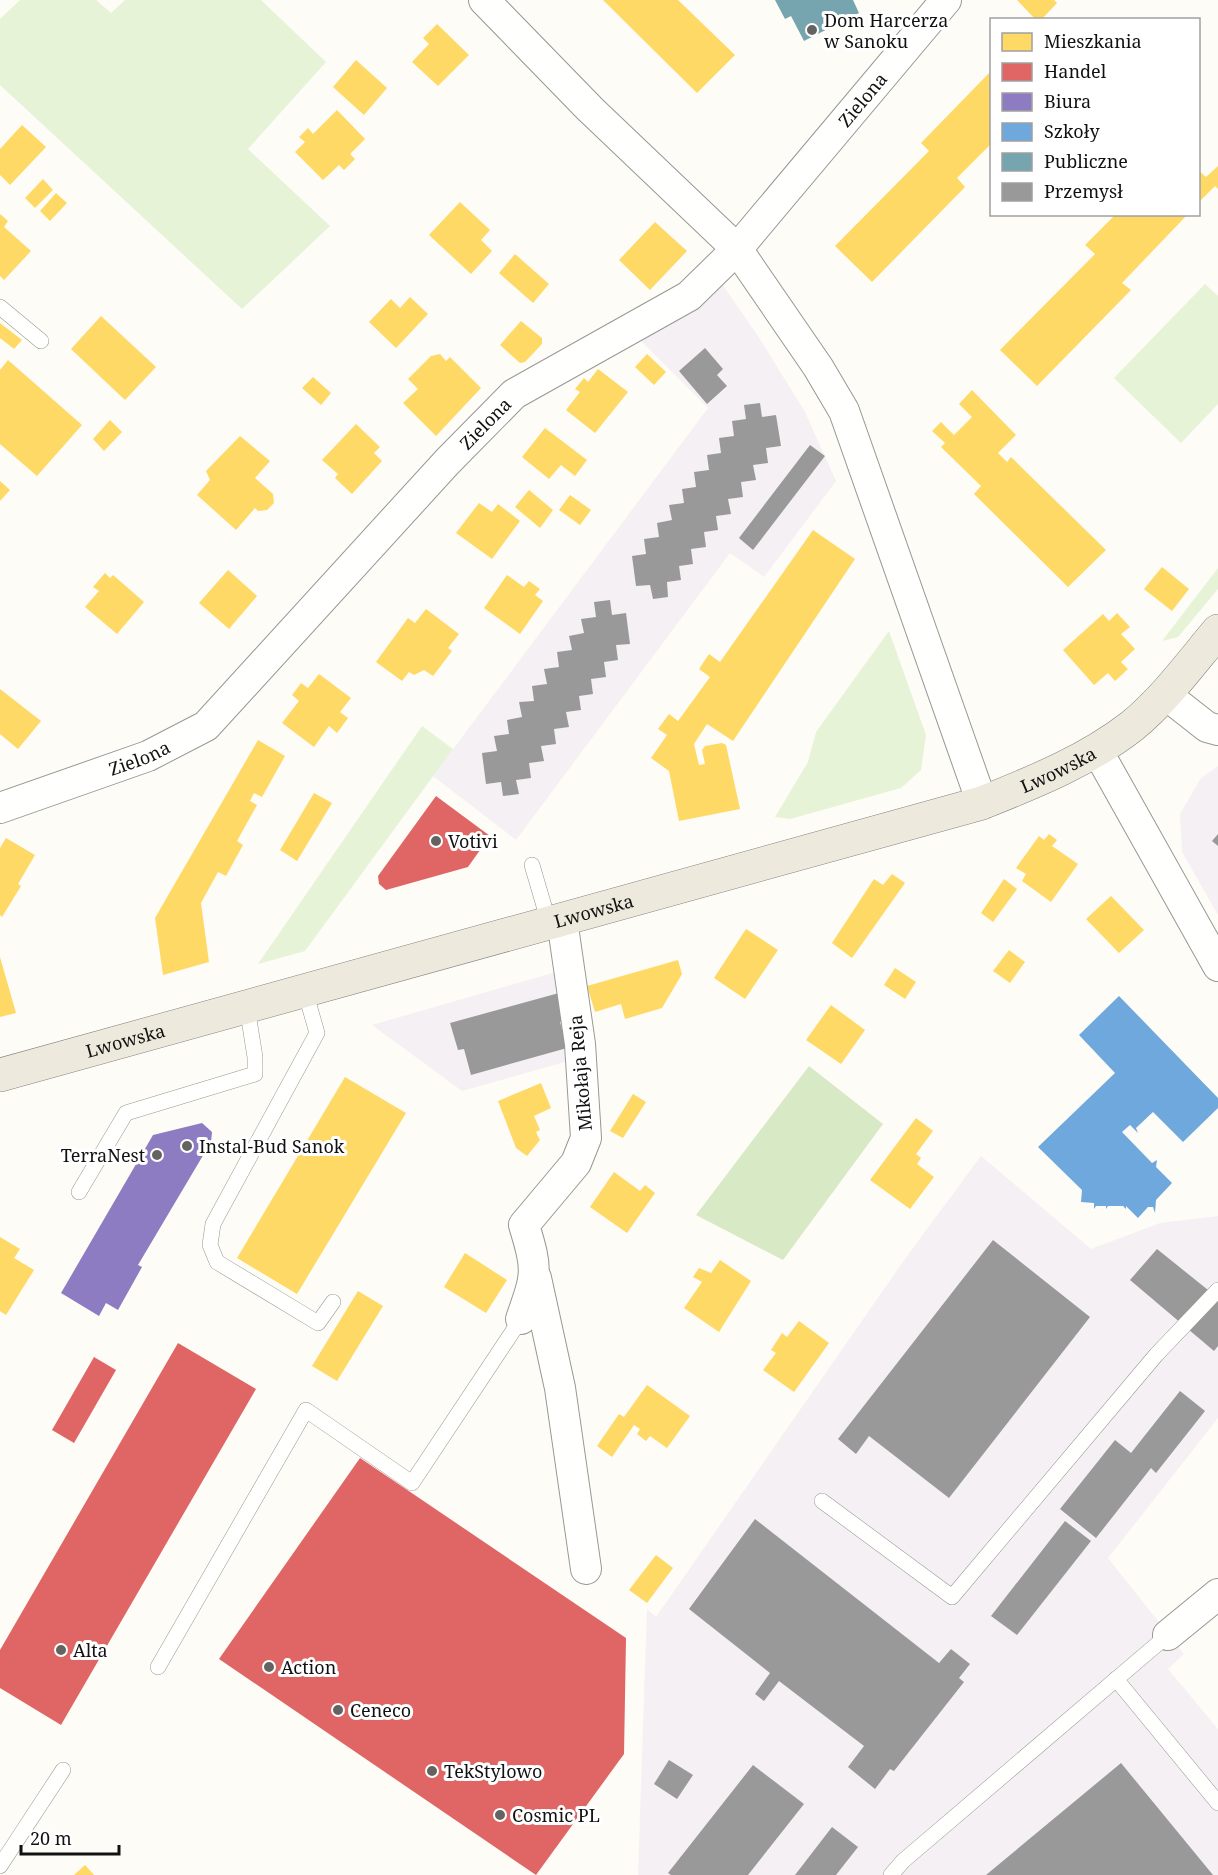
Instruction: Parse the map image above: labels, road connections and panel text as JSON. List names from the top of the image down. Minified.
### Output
{"streets":{"main road":["Lwowska"],"street":["Zielona","Mikołaja Reja"]},"crossings":[["Lwowska","Mikołaja Reja"]],"places":["Dom Harcerza w Sanoku","Votivi","Instal-Bud Sanok","TerraNest","Alta","Action","Ceneco","TekStylowo","Cosmic PL"],"legend":["Mieszkania","Handel","Biura","Szkoły","Publiczne","Przemysł"],"scale_bar":"20 m"}
